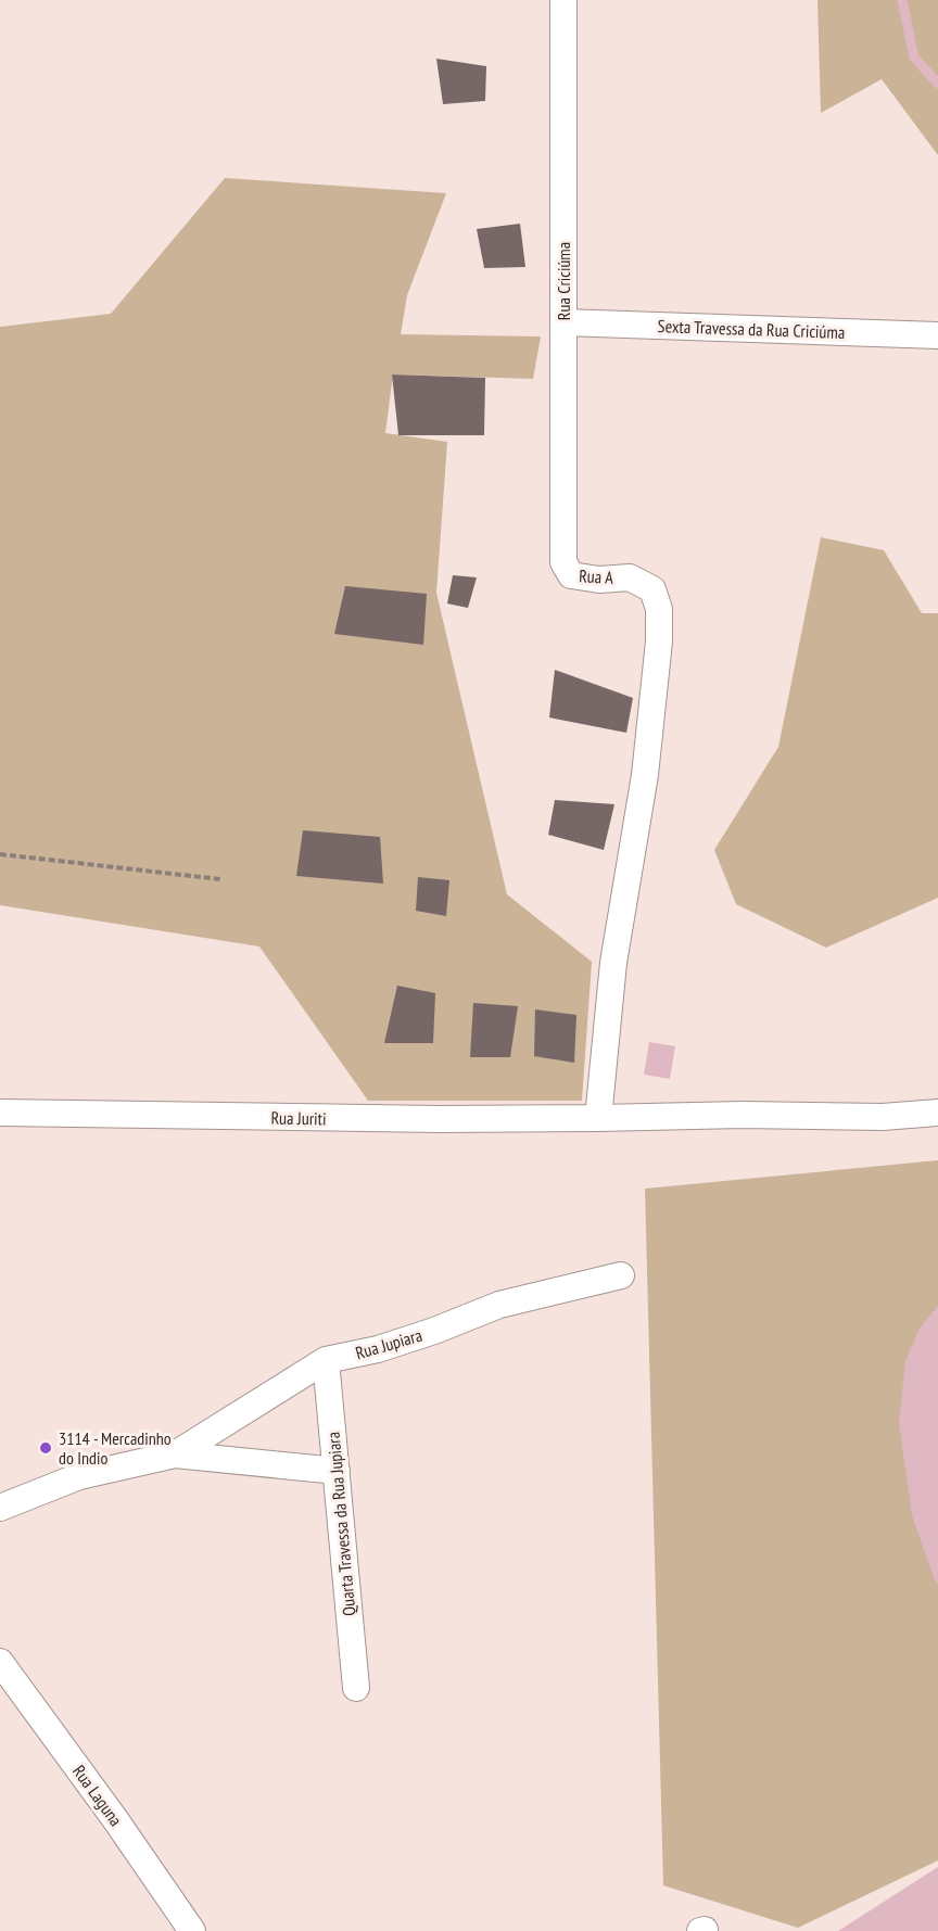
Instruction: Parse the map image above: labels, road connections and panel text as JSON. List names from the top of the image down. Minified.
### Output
{"streets":{"street":["Rua Criciúma","Sexta Travessa da Rua Criciúma","Rua A","Rua Juriti","Rua Jupiara","Quarta Travessa da Rua Jupiara","Rua Laguna"]},"crossings":[["Rua Criciúma","Sexta Travessa da Rua Criciúma"],["Rua Criciúma","Rua A"],["Rua A","Rua Juriti"],["Rua Jupiara","Quarta Travessa da Rua Jupiara"]],"places":["3114 - Mercadinho do Indio"]}
